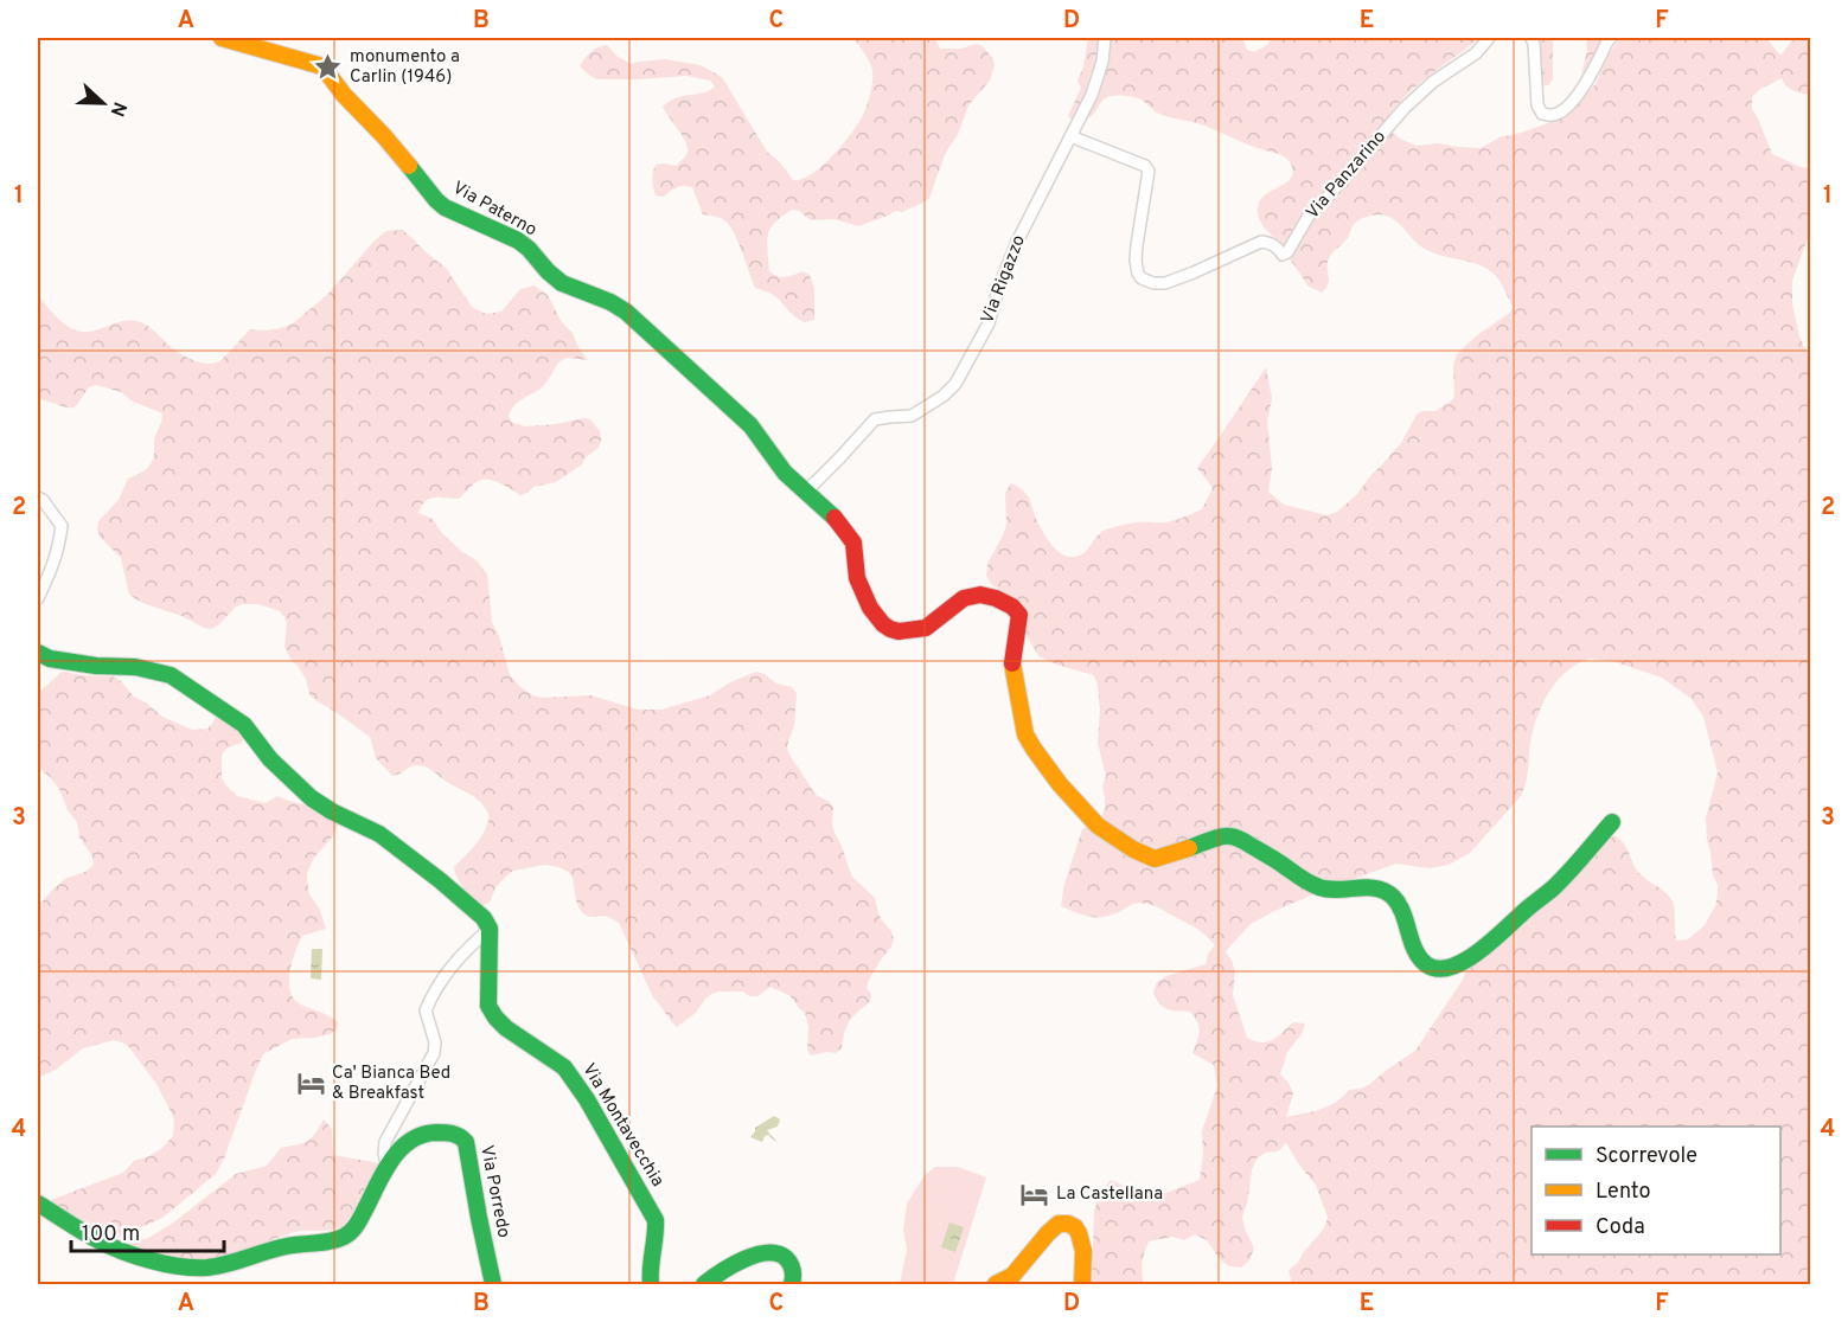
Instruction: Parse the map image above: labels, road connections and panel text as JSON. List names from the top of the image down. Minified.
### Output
{"streets":{"street":["Via Panzarino","Via Paterno","Via Rigazzo","Via Montavecchia","Via Porredo"]},"crossings":[["Via Panzarino","Via Rigazzo"],["Via Paterno","Via Rigazzo"]],"places":{"place":["monumento a Carlin (1946)"],"hotel":["Ca' Bianca Bed & Breakfast","La Castellana"]},"legend":["Scorrevole","Lento","Coda"],"scale_bar":"100 m","north":"right","grid":{"columns":["A","B","C","D","E","F"],"rows":["1","2","3","4"]}}
